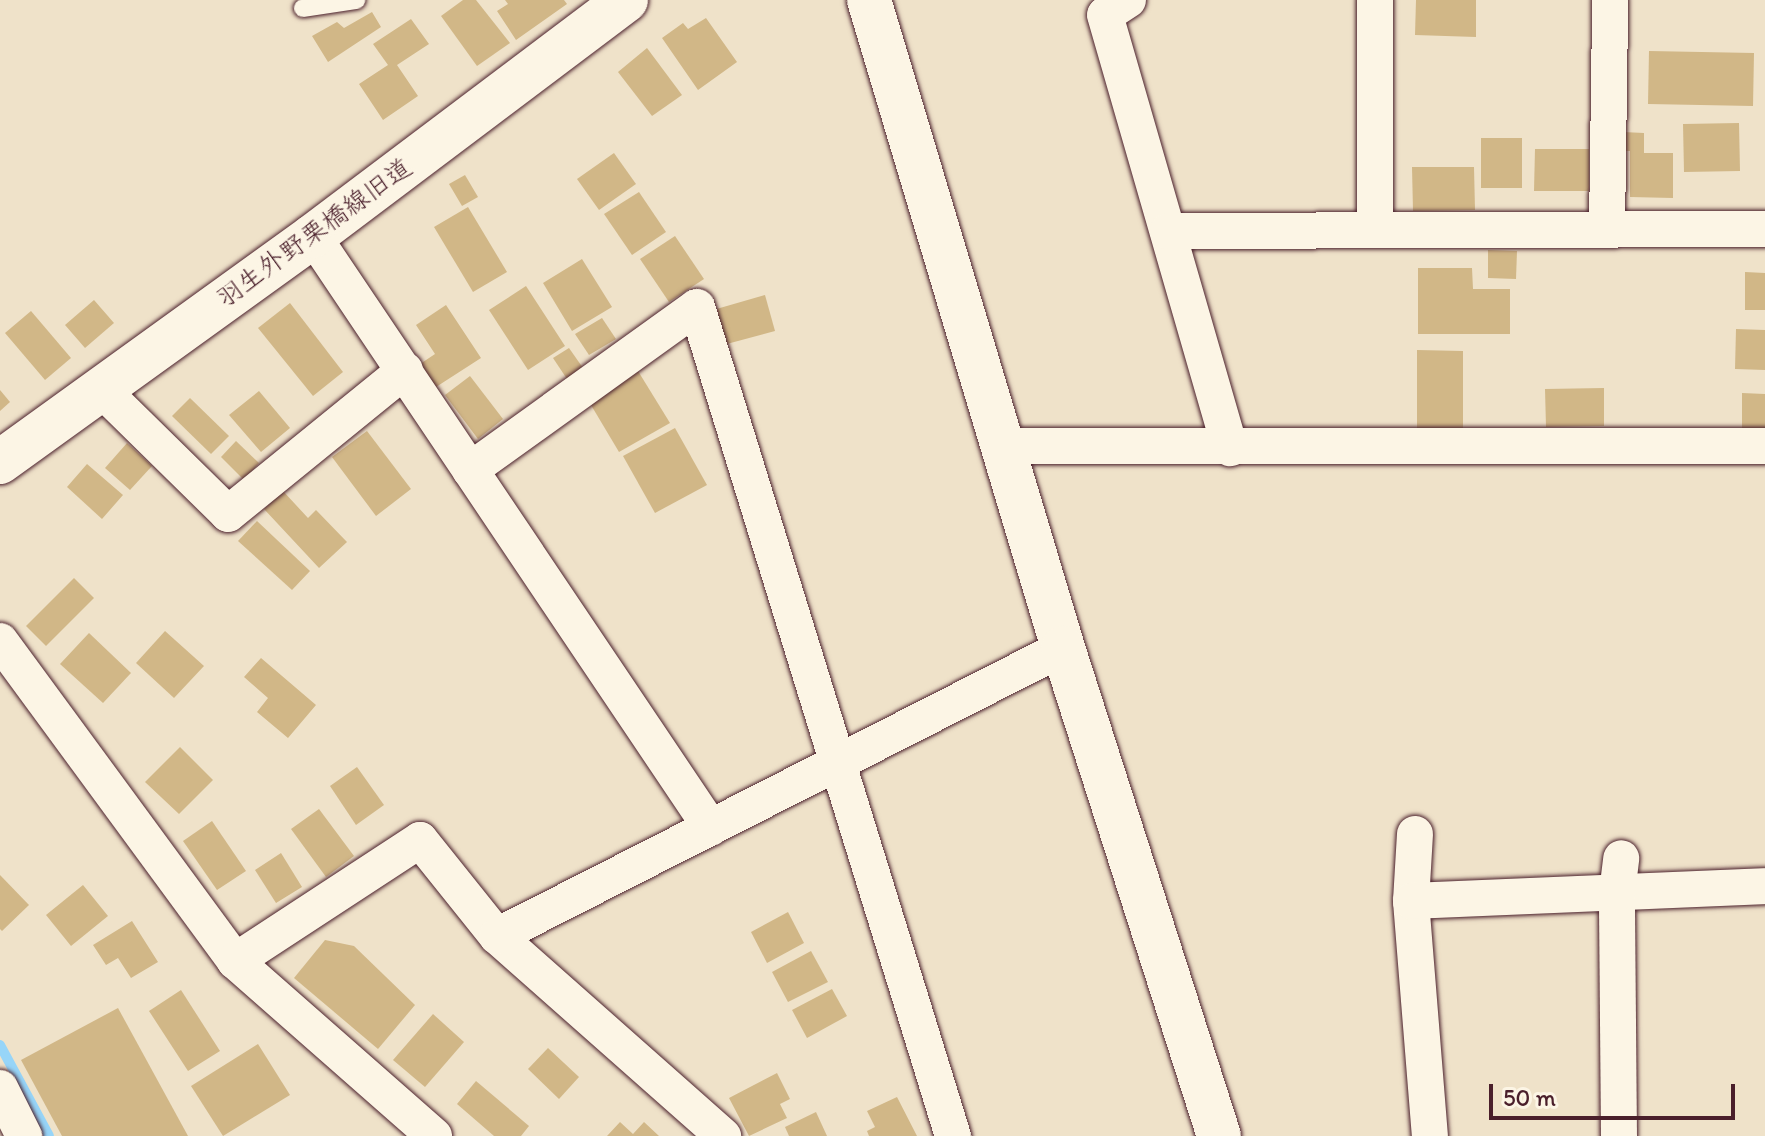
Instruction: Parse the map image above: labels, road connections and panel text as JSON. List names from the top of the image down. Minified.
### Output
{"streets":{"street":["羽生外野栗橋線旧道"]},"scale_bar":"50 m"}
